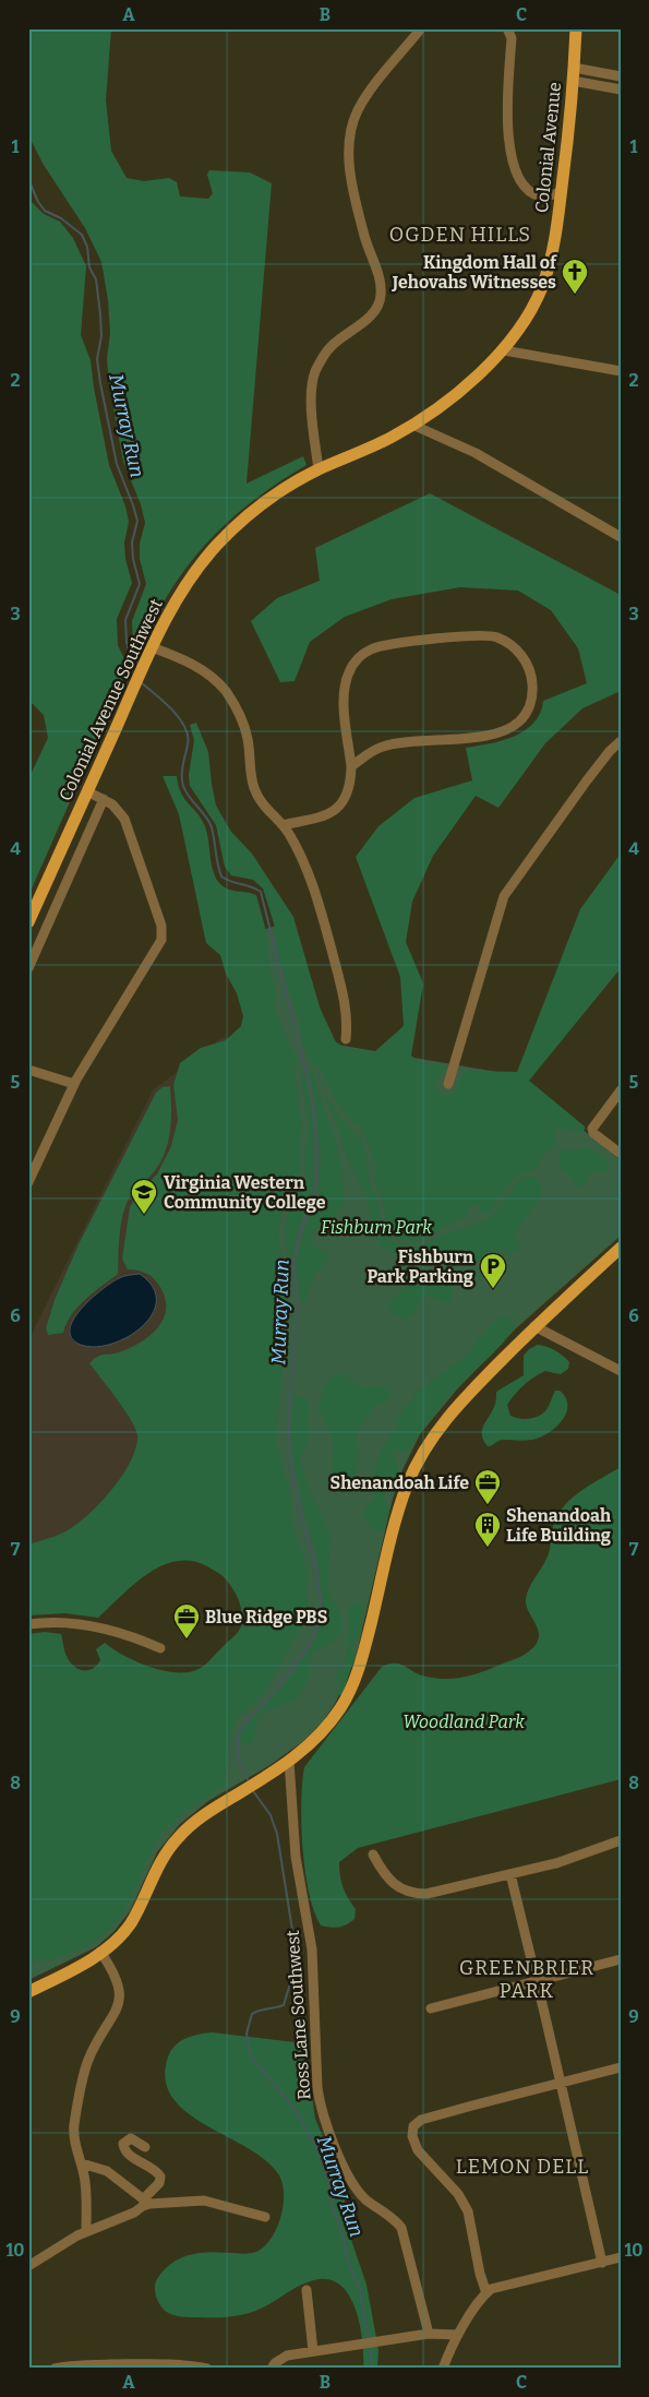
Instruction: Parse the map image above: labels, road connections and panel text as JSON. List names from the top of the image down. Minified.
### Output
{"streets":{"main road":["Colonial Avenue","Colonial Avenue Southwest"],"street":["Ross Lane Southwest"]},"crossings":[["Colonial Avenue","Colonial Avenue Southwest"]],"districts":["OGDEN HILLS","GREENBRIER PARK","LEMON DELL"],"water":["Murray Run"],"parks":["Fishburn Park","Woodland Park"],"places":{"church":["Kingdom Hall of Jehovahs Witnesses"],"school or university":["Virginia Western Community College"],"parking":["Fishburn Park Parking"],"office":["Shenandoah Life","Blue Ridge PBS"],"building":["Shenandoah Life Building"]},"grid":{"columns":["A","B","C"],"rows":["1","2","3","4","5","6","7","8","9","10"]}}
